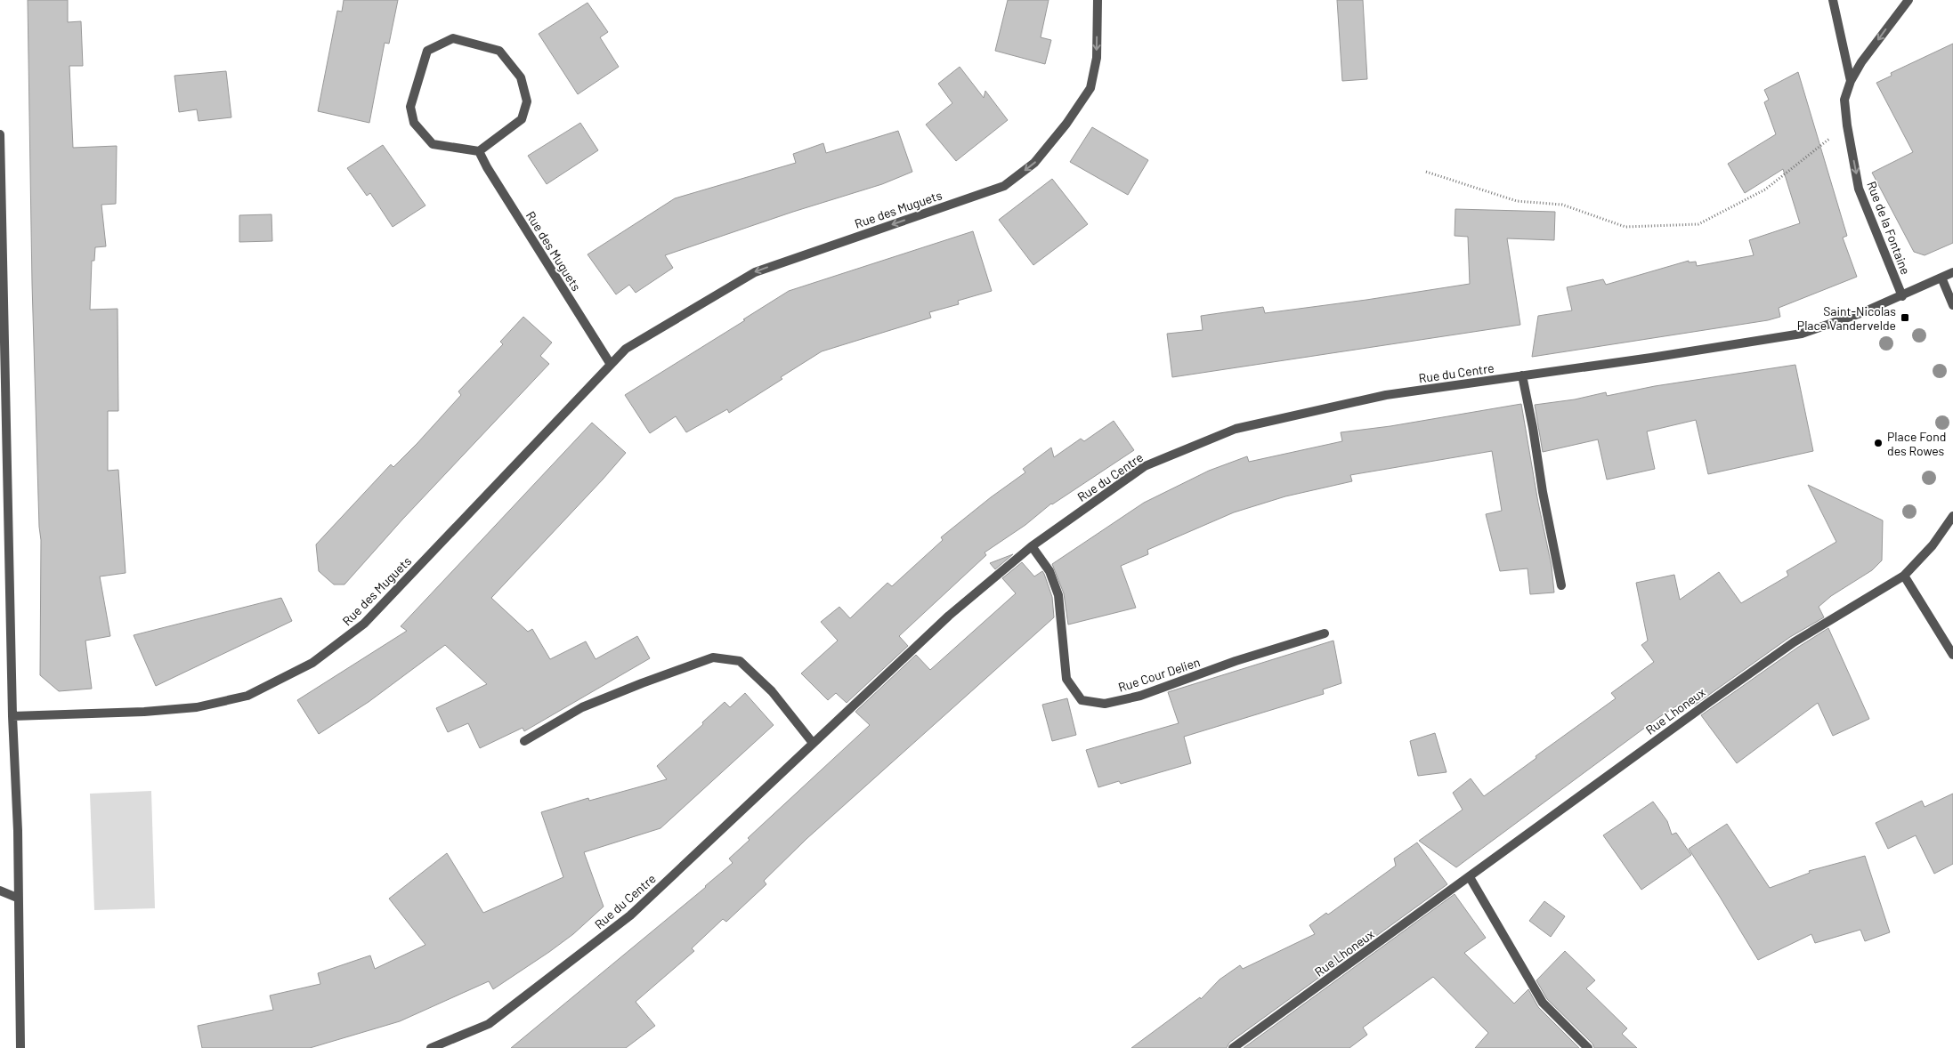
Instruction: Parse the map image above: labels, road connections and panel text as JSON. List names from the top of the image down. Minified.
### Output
{"streets":{"street":["Rue des Muguets","Rue de la Fontaine","Rue du Centre","Rue Cour Delien","Rue Lhoneux"]},"crossings":[["Rue de la Fontaine","Rue du Centre"],["Rue du Centre","Rue Cour Delien"]],"one_way":["Rue des Muguets"],"places":{"transit":["Saint-Nicolas Place Vandervelde"],"other":["Place Fond des Rowes"]}}
